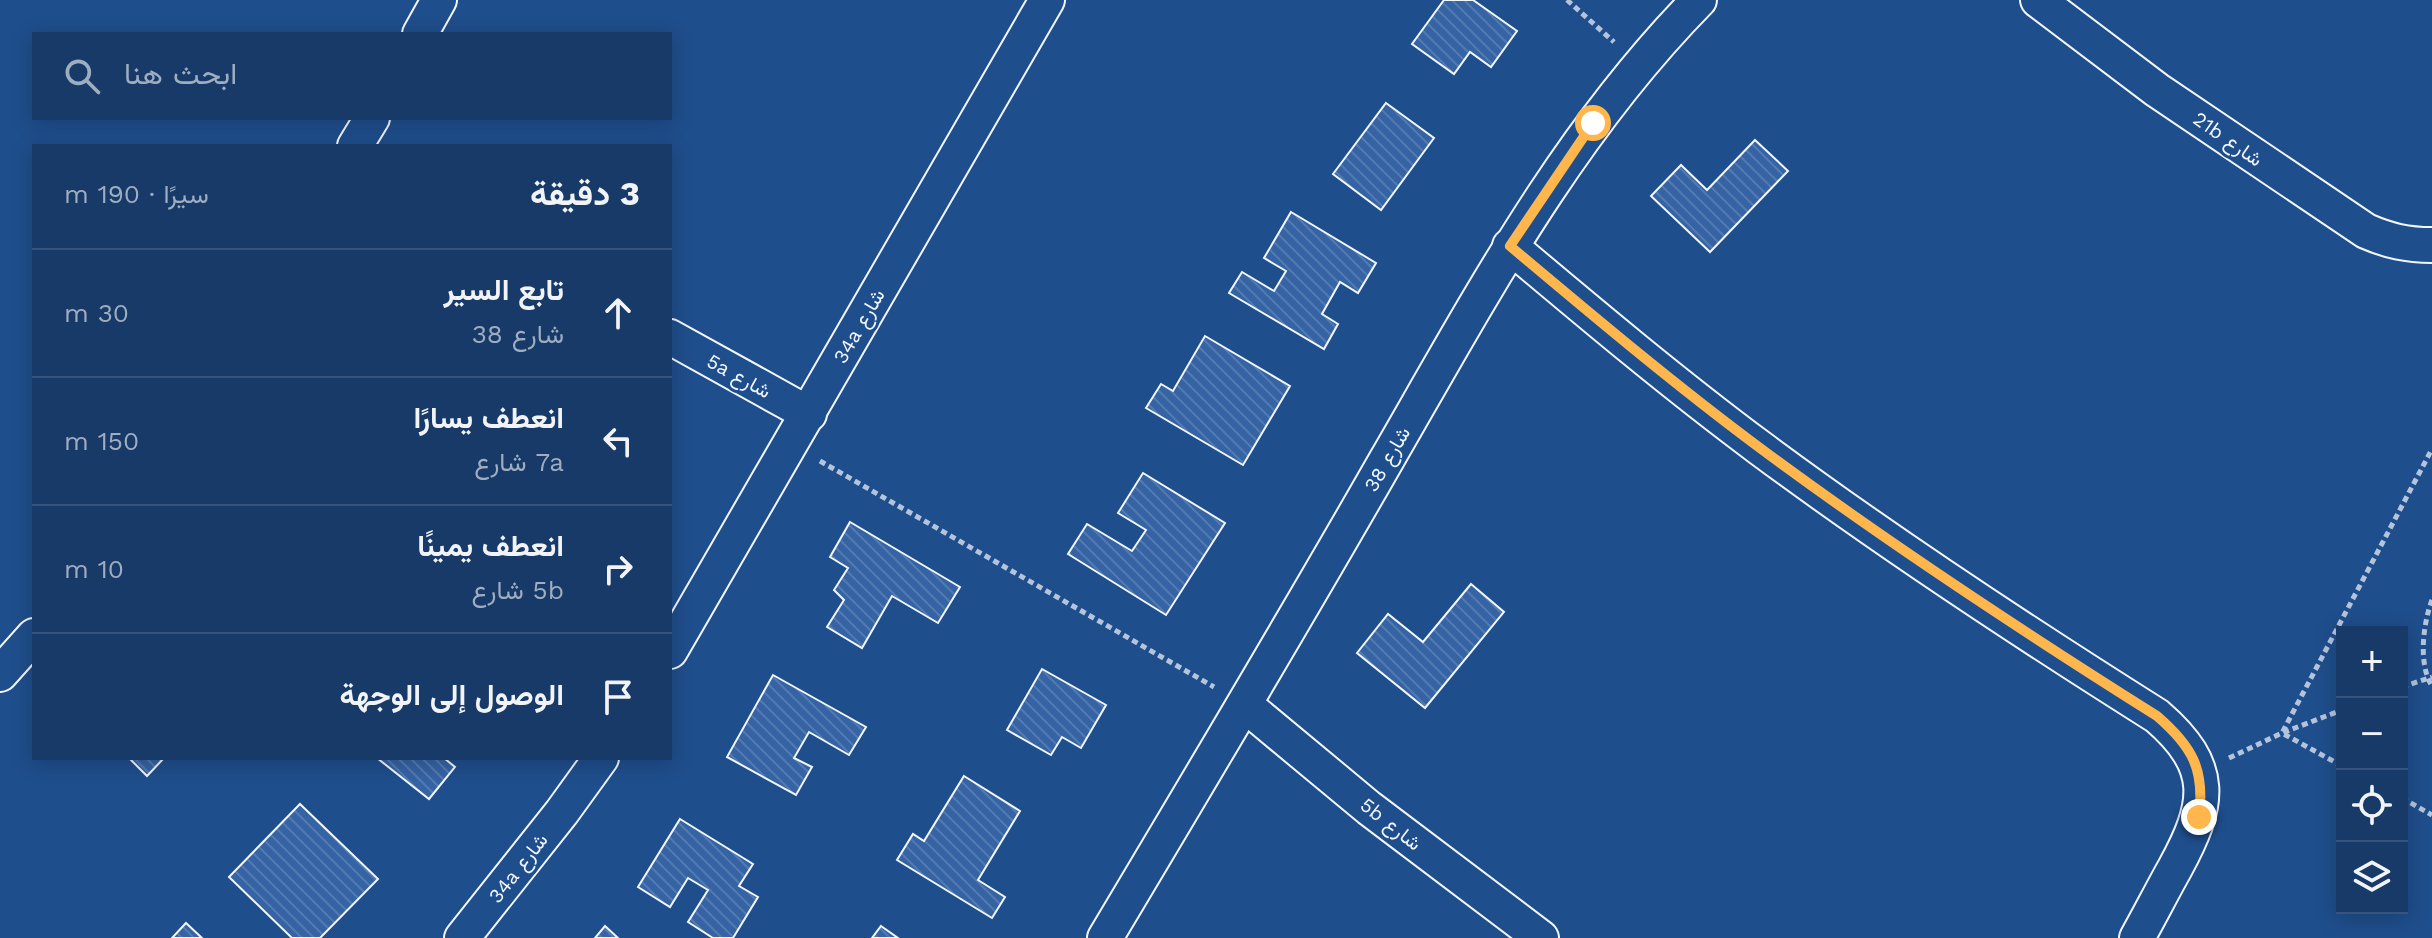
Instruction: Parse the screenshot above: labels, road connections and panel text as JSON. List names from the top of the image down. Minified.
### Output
{"streets":{"street":["21b شارع","34a شارع","5a شارع","شارع 38","5b شارع"]},"crossings":[["34a شارع","5a شارع"],["شارع 38","5b شارع"]],"page":{"search":"ابحث هنا","heading":["3 دقيقة","سيرًا · 190 m"],"list":[["تابع السير","شارع 38","30 m"],["انعطف يسارًا","7a شارع","150 m"],["انعطف يمينًا","5b شارع","10 m"],"الوصول إلى الوجهة"],"map_buttons":["+","−"]}}
